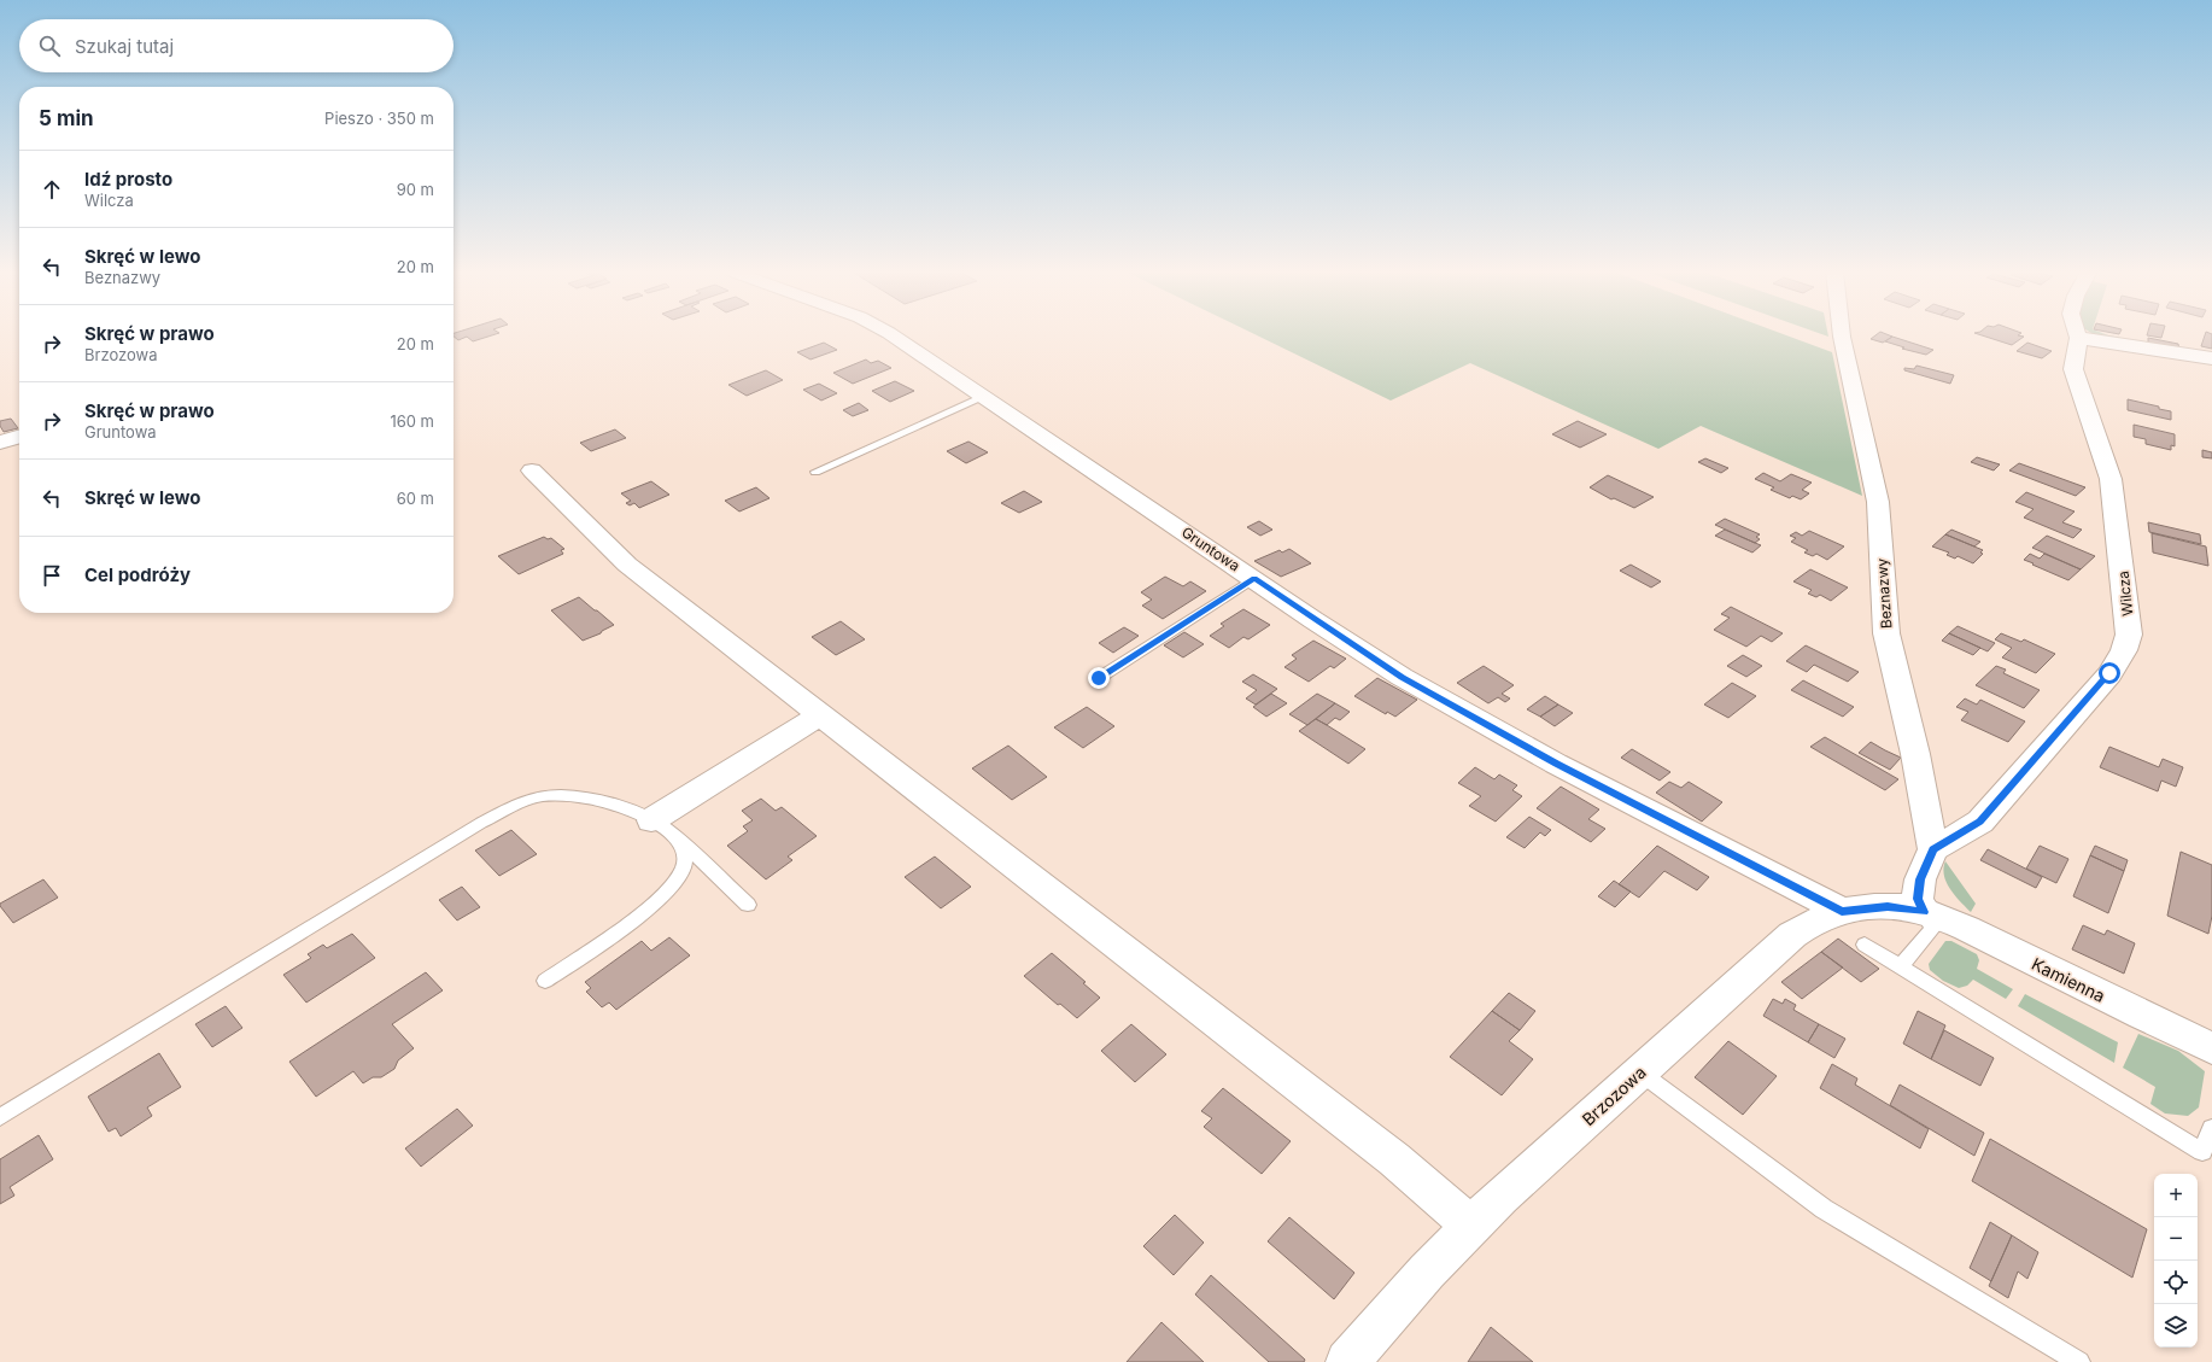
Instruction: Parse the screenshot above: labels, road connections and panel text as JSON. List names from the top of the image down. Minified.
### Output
{"streets":{"street":["Gruntowa","Beznazwy","Wilcza","Kamienna","Brzozowa"]},"crossings":[["Gruntowa","Brzozowa"],["Beznazwy","Wilcza"],["Kamienna","Brzozowa"]],"page":{"search":"Szukaj tutaj","heading":["5 min","Pieszo · 350 m"],"list":[["Idź prosto","Wilcza","90 m"],["Skręć w lewo","Beznazwy","20 m"],["Skręć w prawo","Brzozowa","20 m"],["Skręć w prawo","Gruntowa","160 m"],["Skręć w lewo","60 m"],"Cel podróży"],"map_buttons":["+","−"]}}
